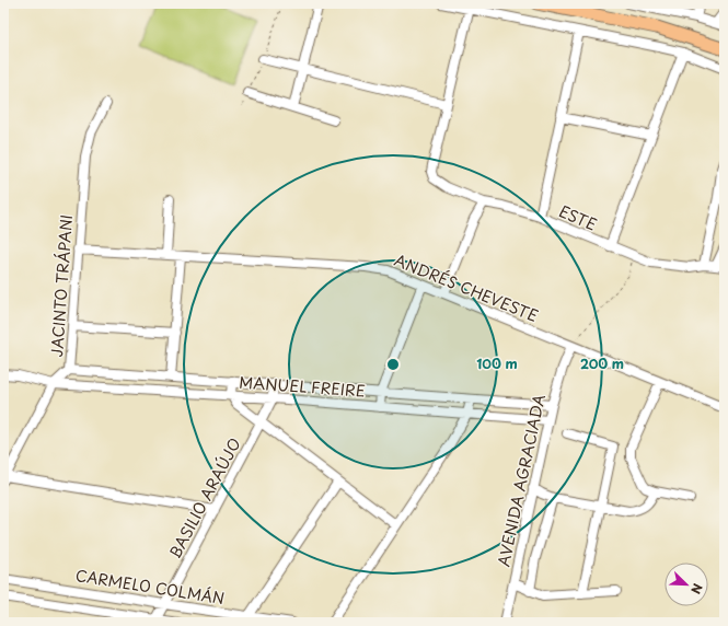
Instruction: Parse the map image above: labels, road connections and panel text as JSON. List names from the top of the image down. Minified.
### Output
{"streets":{"street":["ESTE","JACINTO TRÁPANI","ANDRÉS CHEVESTE","MANUEL FREIRE","AVENIDA AGRACIADA","BASILIO ARAÚJO","CARMELO COLMÁN"]},"crossings":[["JACINTO TRÁPANI","ANDRÉS CHEVESTE"],["JACINTO TRÁPANI","MANUEL FREIRE"],["ANDRÉS CHEVESTE","AVENIDA AGRACIADA"],["MANUEL FREIRE","AVENIDA AGRACIADA"],["MANUEL FREIRE","BASILIO ARAÚJO"],["BASILIO ARAÚJO","CARMELO COLMÁN"]],"north":"bottom right","rings":["100 m","200 m"]}
